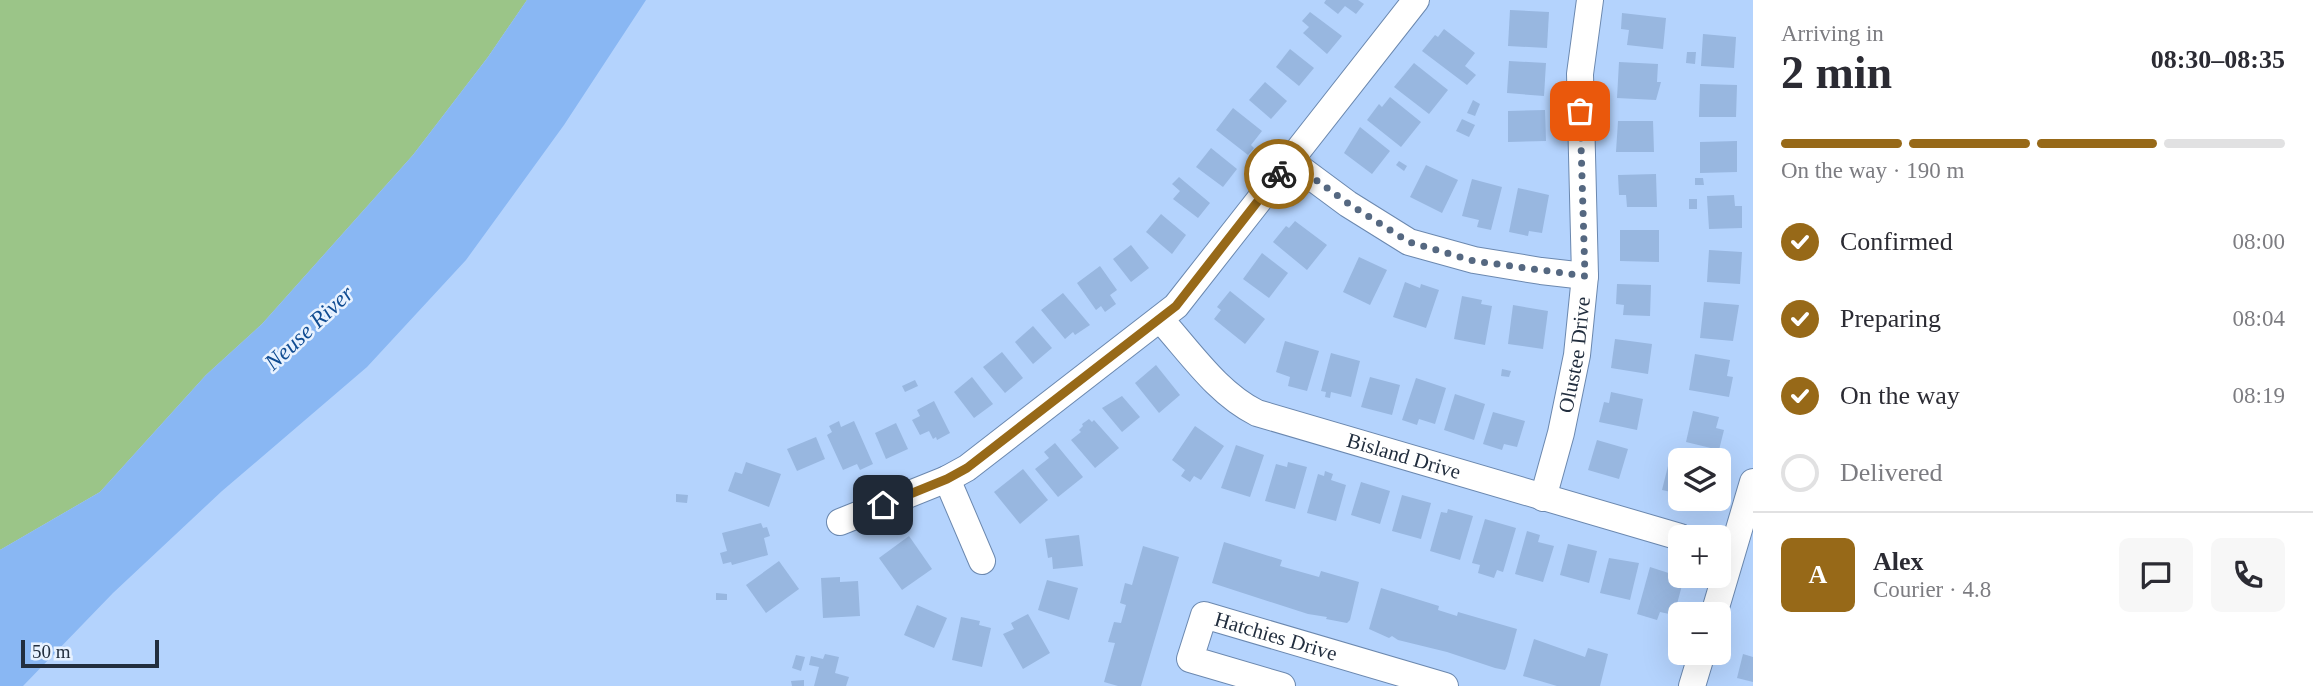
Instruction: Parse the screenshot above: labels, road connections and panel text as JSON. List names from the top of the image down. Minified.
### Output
{"streets":{"street":["Olustee Drive","Bisland Drive","Hatchies Drive"]},"crossings":[["Olustee Drive","Bisland Drive"]],"water":["Neuse River"],"scale_bar":"50 m","page":{"heading":["2 min","Arriving in","08:30–08:35"],"panel":["Alex","Courier · 4.8"],"bar":"On the way · 190 m","list":[["Confirmed","08:00"],["Preparing","08:04"],["On the way","08:19"],"Delivered"],"map_buttons":["+","−"],"round":"A","scale":"50 m"}}
